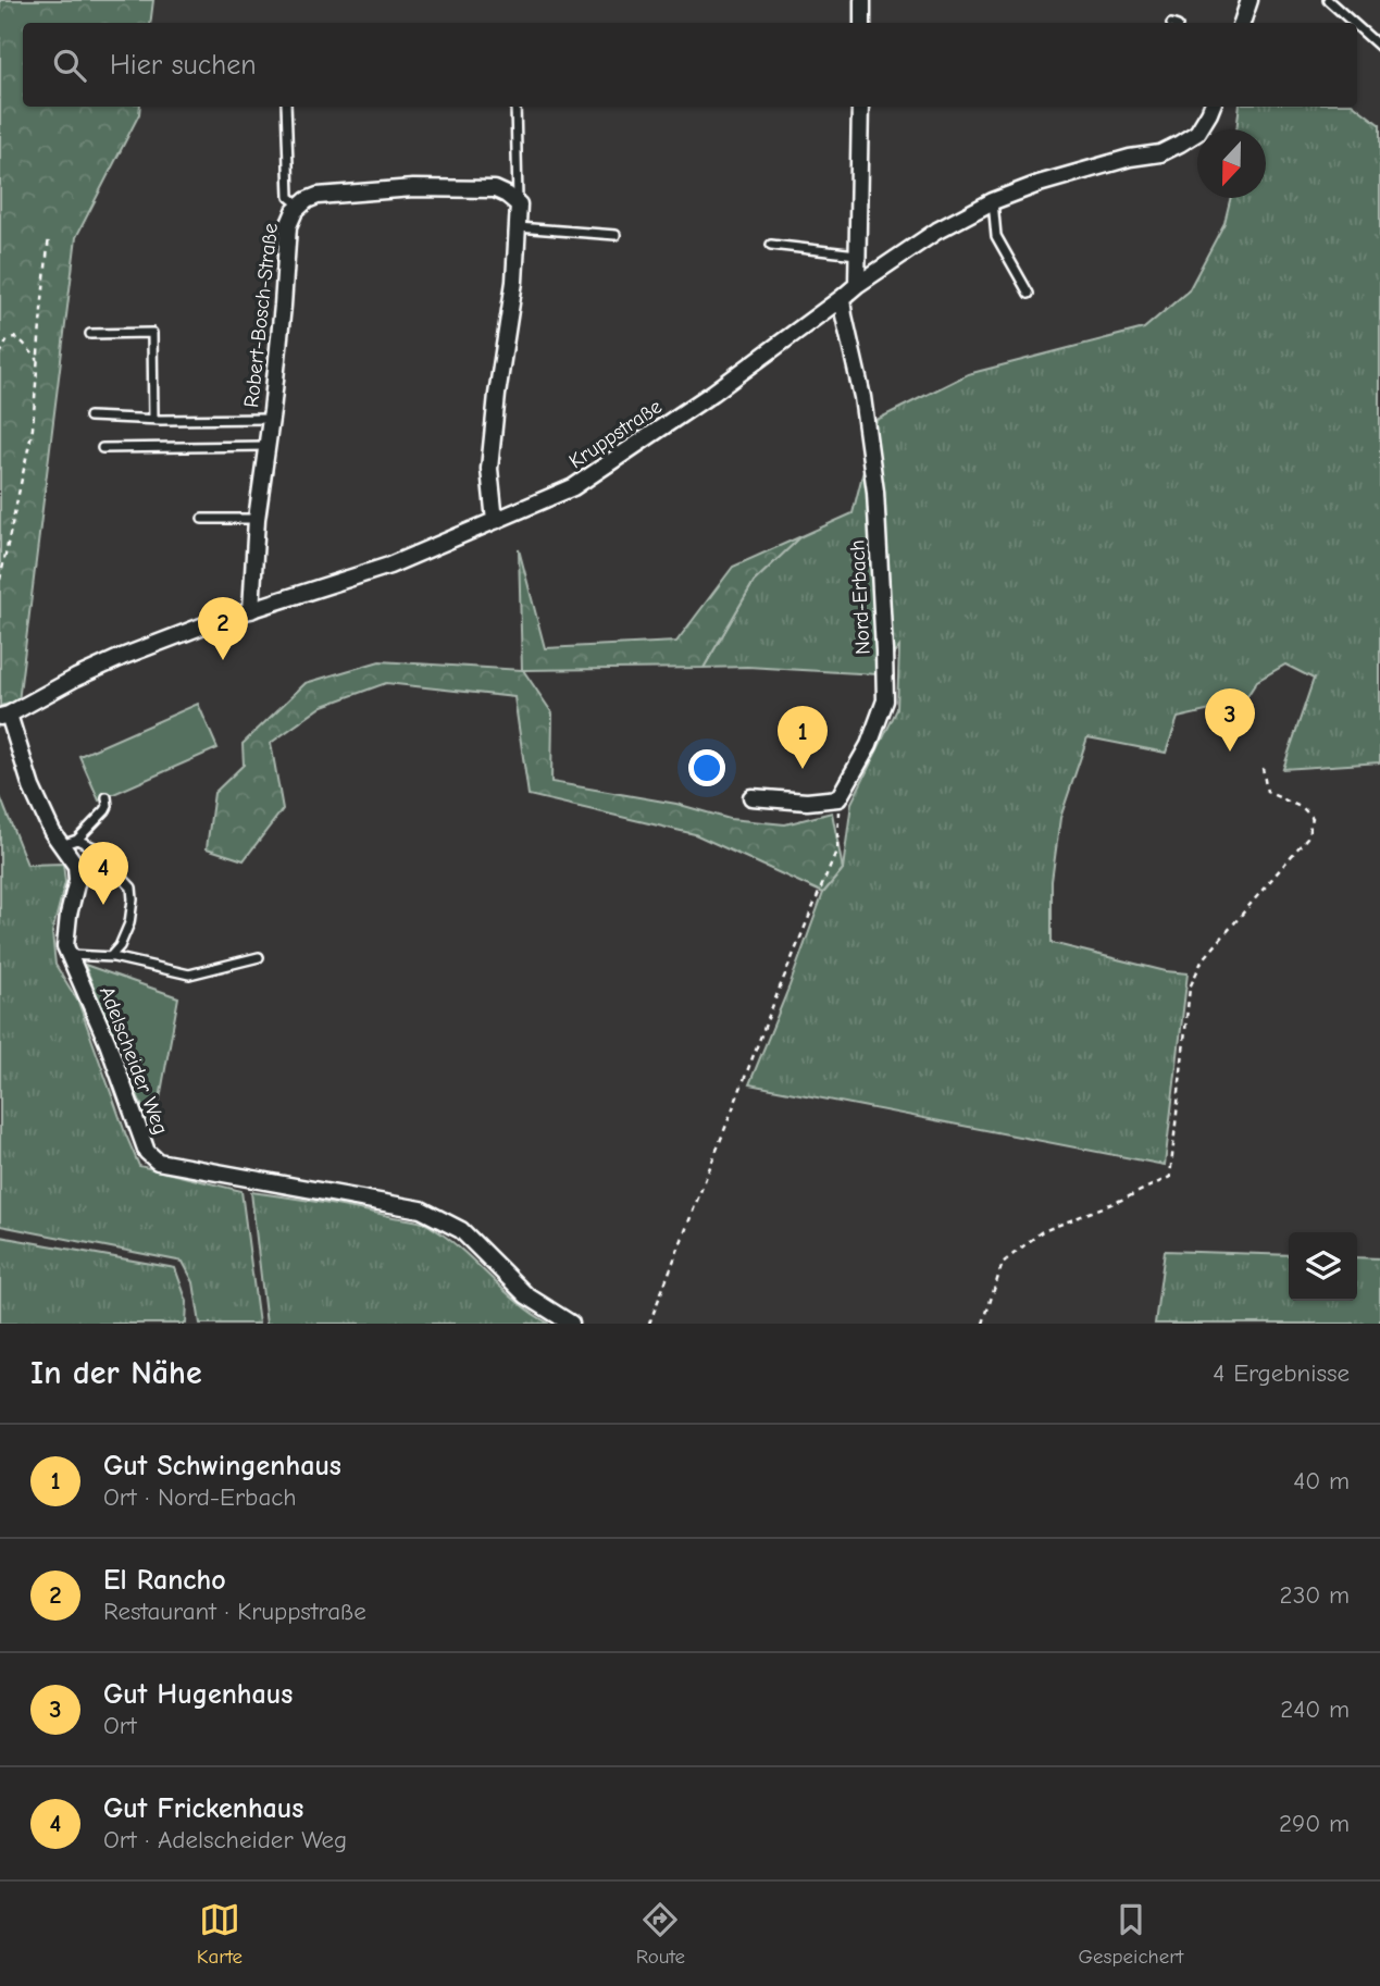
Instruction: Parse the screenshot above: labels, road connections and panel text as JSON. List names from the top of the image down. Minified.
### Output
{"streets":{"street":["Robert-Bosch-Straße","Kruppstraße","Nord-Erbach","Adelscheider Weg"]},"crossings":[["Robert-Bosch-Straße","Kruppstraße"],["Kruppstraße","Nord-Erbach"],["Kruppstraße","Adelscheider Weg"]],"north":"bottom","page":{"search":"Hier suchen","pins":["2","3","1","4"],"heading":["In der Nähe","4 Ergebnisse"],"list":[{"mark":"1","name":"Gut Schwingenhaus","note":"Ort · Nord-Erbach","value":"40 m"},{"mark":"2","name":"El Rancho","note":"Restaurant · Kruppstraße","value":"230 m"},{"mark":"3","name":"Gut Hugenhaus","note":"Ort","value":"240 m"},{"mark":"4","name":"Gut Frickenhaus","note":"Ort · Adelscheider Weg","value":"290 m"}],"nav":["Karte","Route","Gespeichert"]}}
